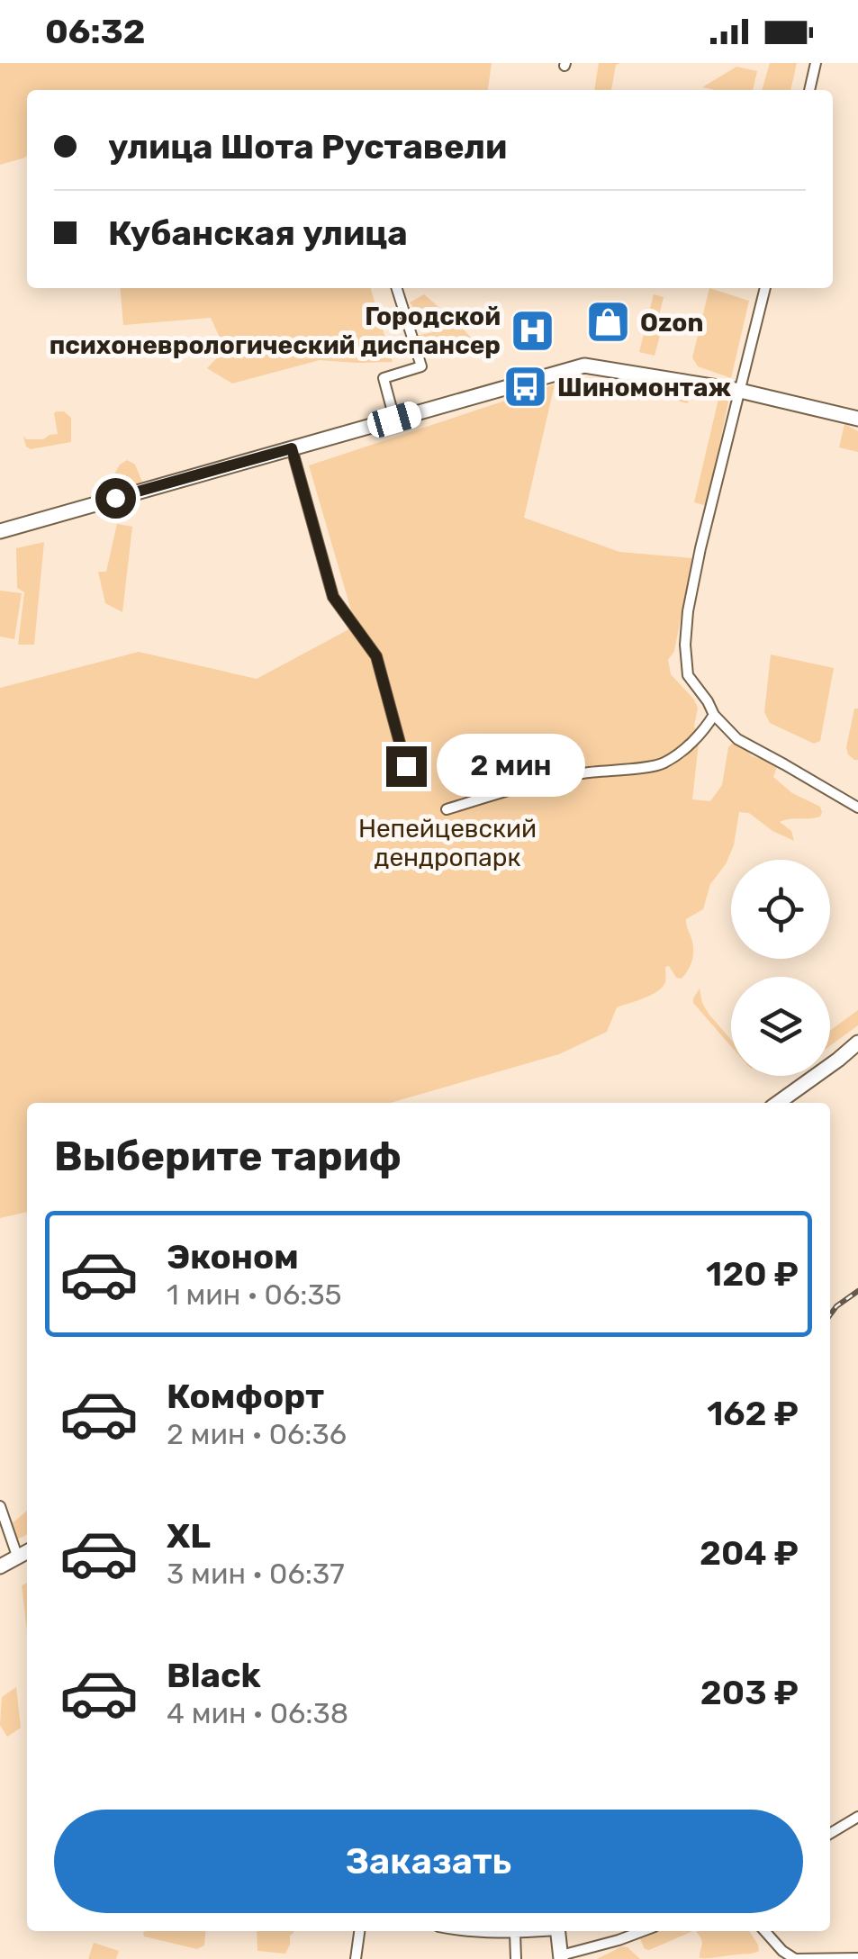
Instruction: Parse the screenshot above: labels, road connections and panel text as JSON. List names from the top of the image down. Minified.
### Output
{"parks":["Непейцевский дендропарк"],"places":{"shop":["Ozon"],"hospital":["Городской психоневрологический диспансер"],"bus stop":["Шиномонтаж"]},"page":{"status":"06:32","banner":["улица Шота Руставели","Кубанская улица"],"bubble":"2 мин","heading":"Выберите тариф","list":[{"name":"Эконом","note":"1 мин · 06:35","value":"120 ₽"},{"name":"Комфорт","note":"2 мин · 06:36","value":"162 ₽"},{"name":"XL","note":"3 мин · 06:37","value":"204 ₽"},{"name":"Black","note":"4 мин · 06:38","value":"203 ₽"}],"buttons":"Заказать"}}
